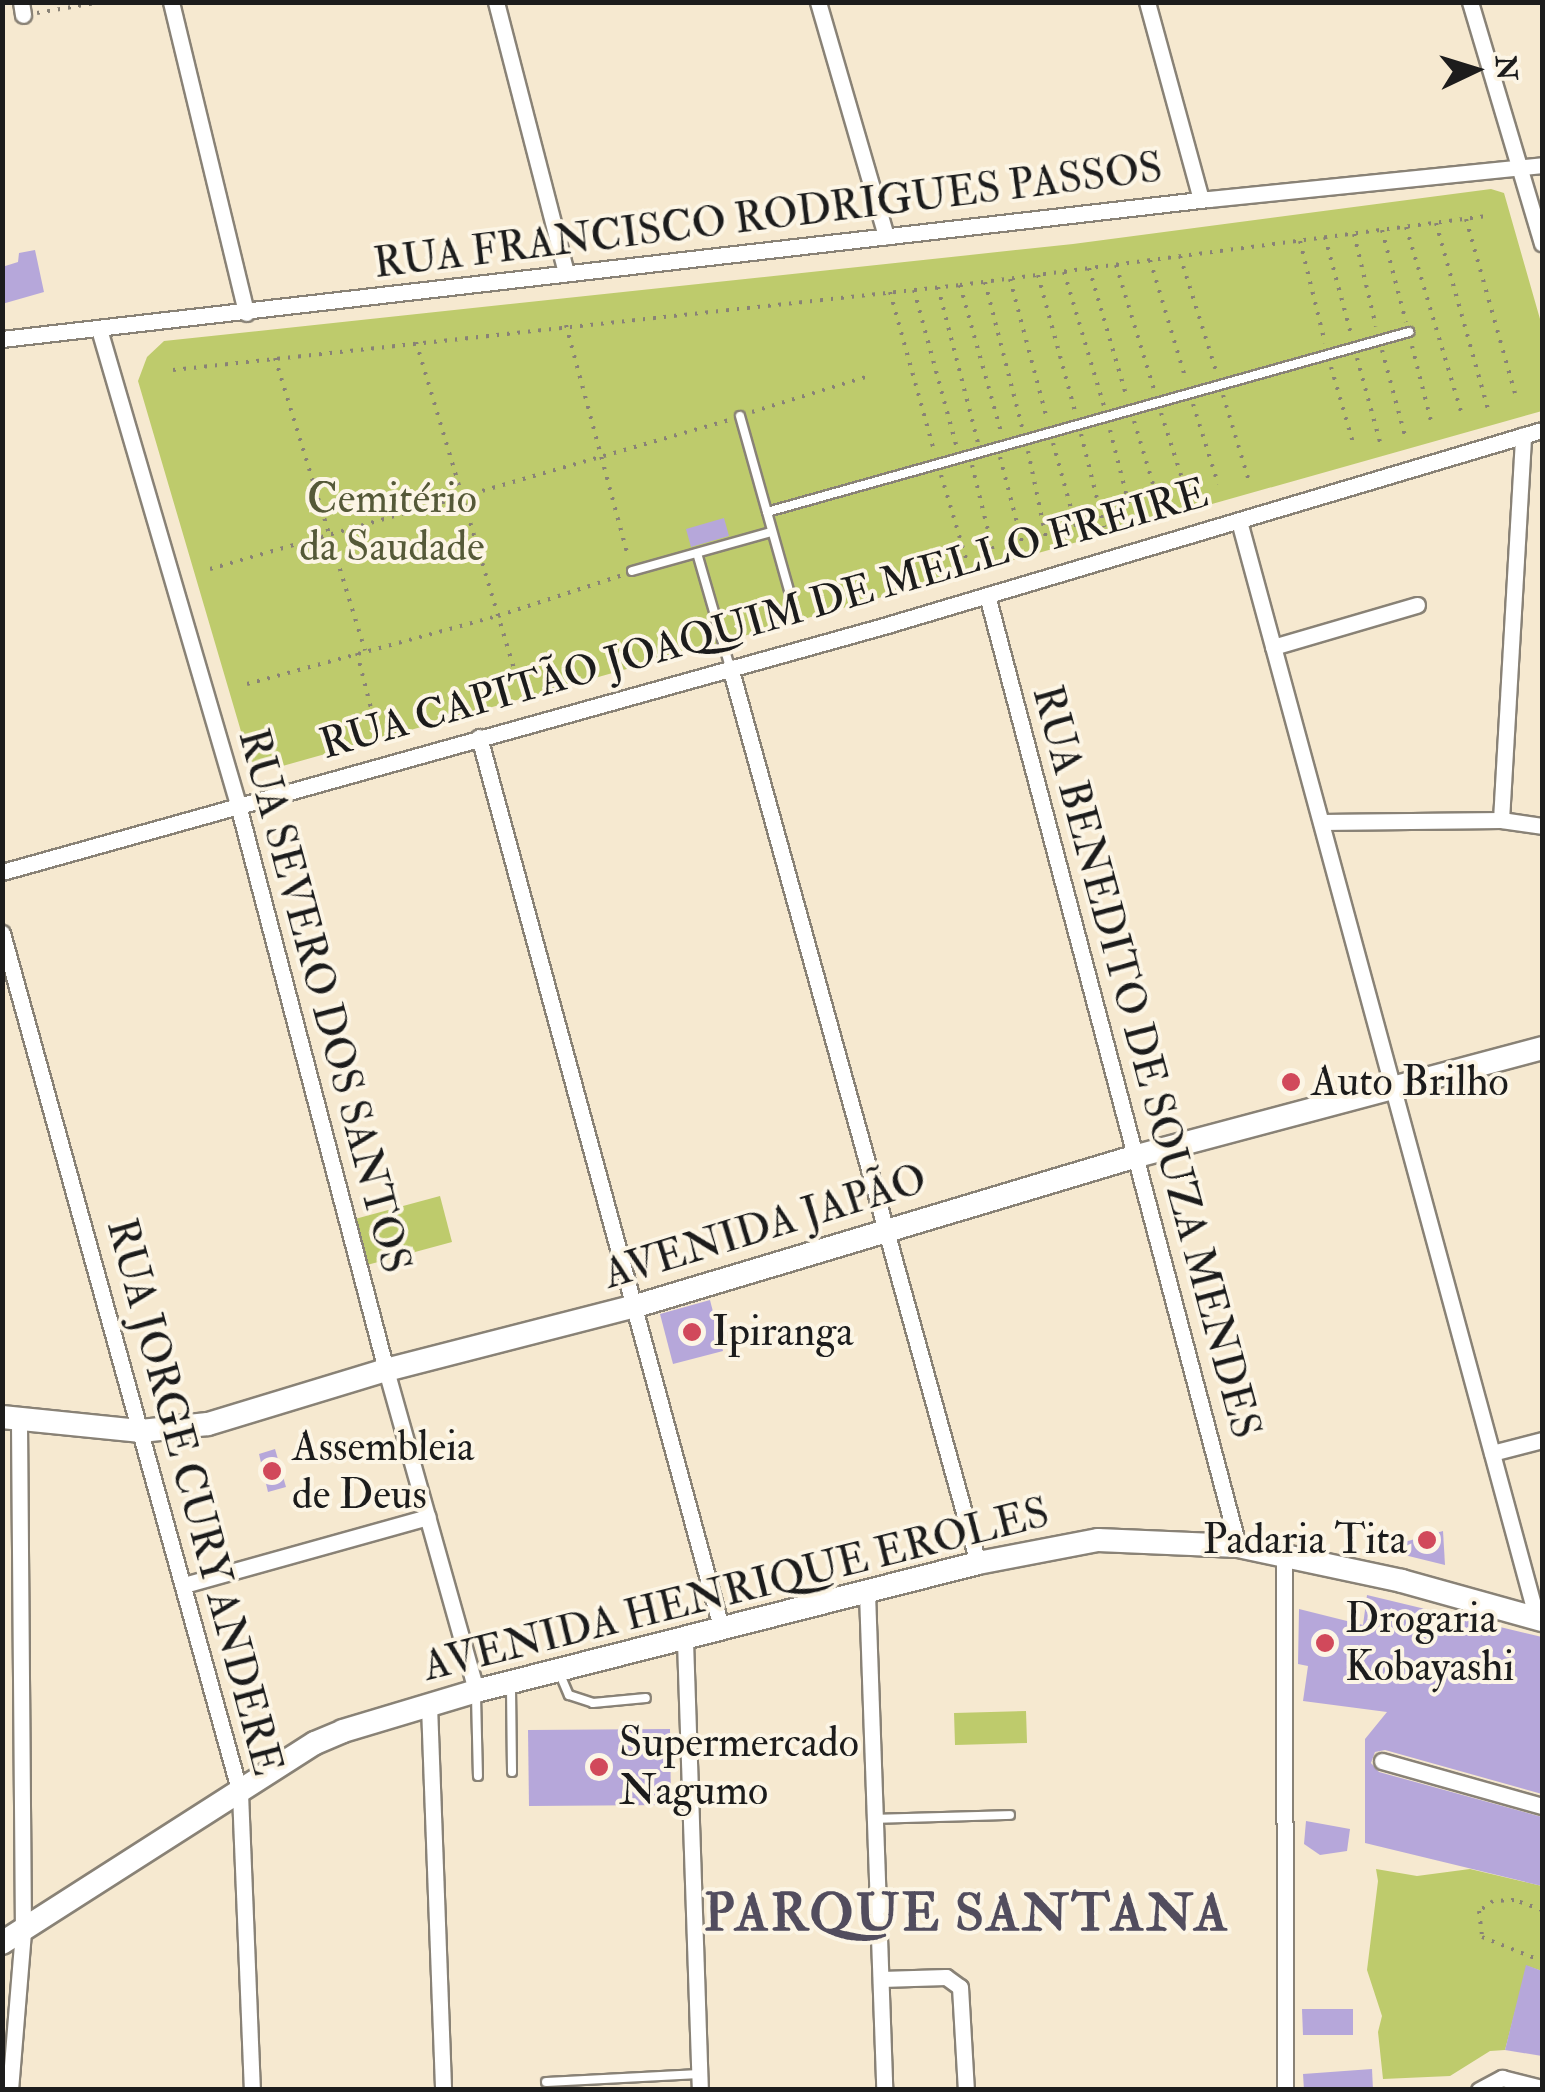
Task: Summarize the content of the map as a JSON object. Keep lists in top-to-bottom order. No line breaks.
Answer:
{"streets":{"main road":["AVENIDA JAPÃO","AVENIDA HENRIQUE EROLES"],"street":["RUA FRANCISCO RODRIGUES PASSOS","RUA CAPITÃO JOAQUIM DE MELLO FREIRE","RUA SEVERO DOS SANTOS","RUA BENEDITO DE SOUZA MENDES","RUA JORGE CURY ANDERE"]},"crossings":[["RUA FRANCISCO RODRIGUES PASSOS","RUA SEVERO DOS SANTOS"],["RUA CAPITÃO JOAQUIM DE MELLO FREIRE","RUA SEVERO DOS SANTOS"],["RUA CAPITÃO JOAQUIM DE MELLO FREIRE","RUA BENEDITO DE SOUZA MENDES"],["RUA SEVERO DOS SANTOS","AVENIDA JAPÃO"],["RUA SEVERO DOS SANTOS","AVENIDA HENRIQUE EROLES"],["RUA BENEDITO DE SOUZA MENDES","AVENIDA JAPÃO"],["RUA BENEDITO DE SOUZA MENDES","AVENIDA HENRIQUE EROLES"],["AVENIDA JAPÃO","RUA JORGE CURY ANDERE"],["RUA JORGE CURY ANDERE","AVENIDA HENRIQUE EROLES"]],"districts":["PARQUE SANTANA"],"parks":["Cemitério da Saudade"],"places":["Auto Brilho","Ipiranga","Assembleia de Deus","Padaria Tita","Drogaria Kobayashi","Supermercado Nagumo"],"north":"right"}
